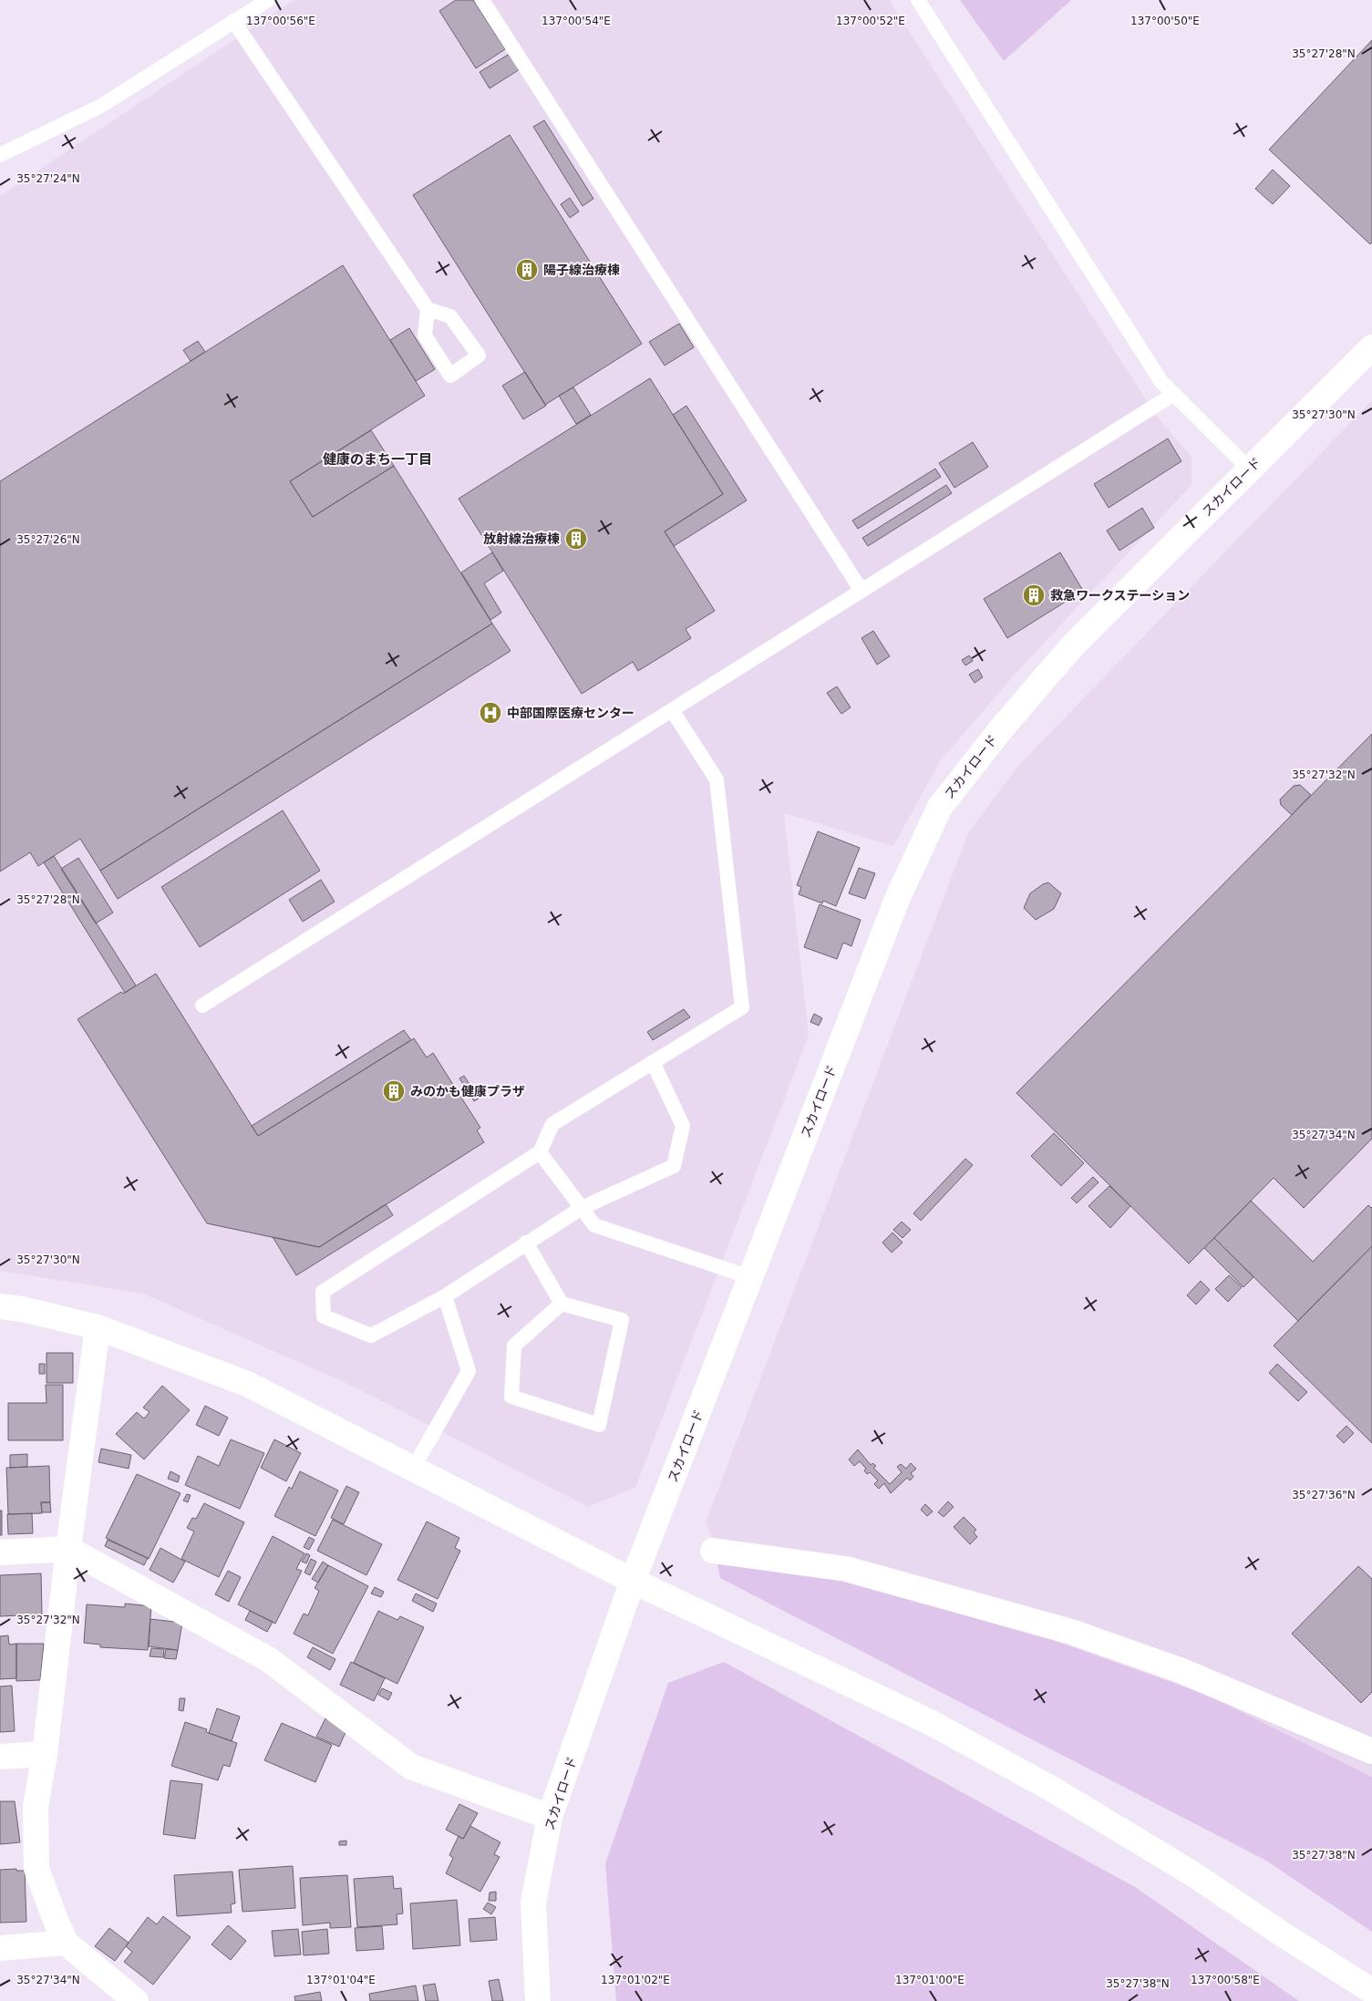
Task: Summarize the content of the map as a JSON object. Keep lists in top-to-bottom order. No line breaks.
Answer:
{"streets":{"street":["スカイロード"]},"districts":["健康のまち一丁目"],"places":{"building":["陽子線治療棟","放射線治療棟","救急ワークステーション","みのかも健康プラザ"],"hospital":["中部国際医療センター"]},"coordinates":["137°00'56\"E","137°00'54\"E","137°00'52\"E","137°00'50\"E","35°27'28\"N","35°27'24\"N","35°27'30\"N","35°27'26\"N","35°27'32\"N","35°27'34\"N","35°27'36\"N","35°27'38\"N","137°01'04\"E","137°01'02\"E","137°01'00\"E","137°00'58\"E"]}
